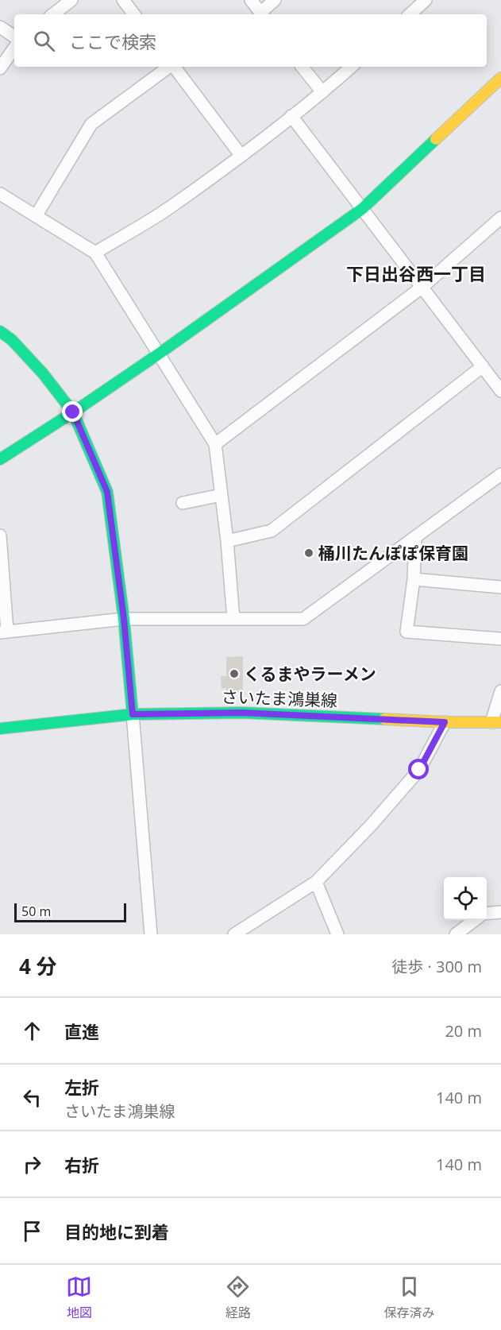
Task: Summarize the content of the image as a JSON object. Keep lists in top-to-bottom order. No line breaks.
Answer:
{"streets":{"street":["さいたま鴻巣線"]},"districts":["下日出谷西一丁目"],"places":["桶川たんぽぽ保育園","くるまやラーメン"],"scale_bar":"50 m","page":{"search":"ここで検索","scale":"50 m","heading":["4 分","徒歩 · 300 m"],"list":[["直進","20 m"],["左折","さいたま鴻巣線","140 m"],["右折","140 m"],"目的地に到着"],"nav":["地図","経路","保存済み"]}}
